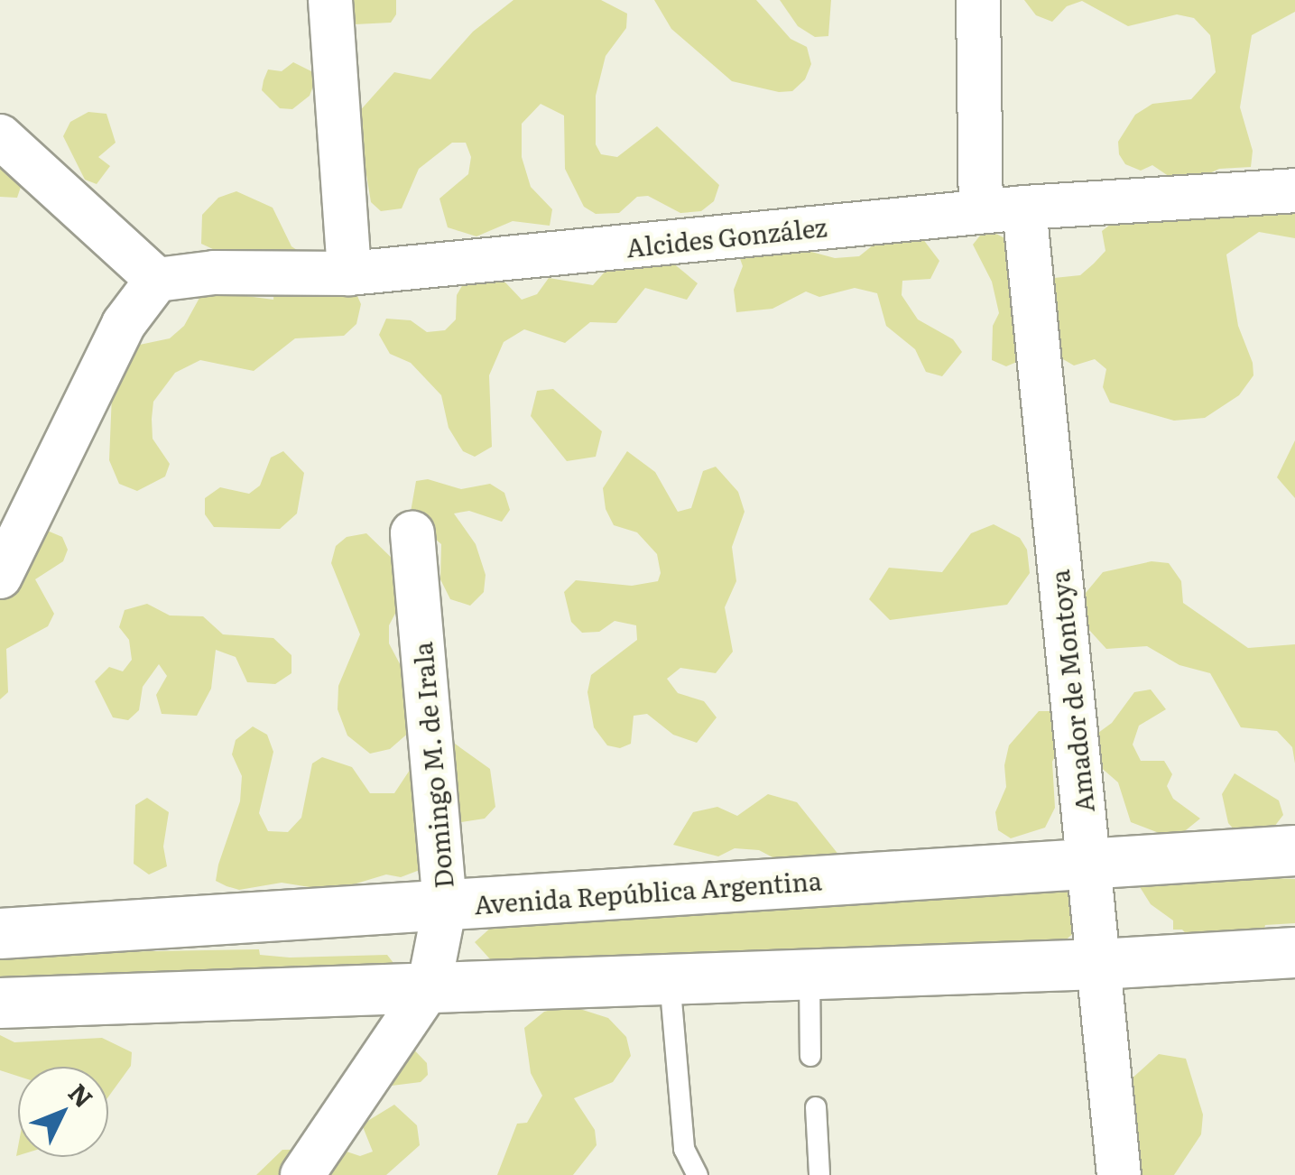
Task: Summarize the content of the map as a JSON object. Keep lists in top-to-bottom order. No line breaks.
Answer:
{"streets":{"main road":["Avenida República Argentina"],"street":["Alcides González","Amador de Montoya","Domingo M. de Irala"]},"crossings":[["Alcides González","Amador de Montoya"],["Amador de Montoya","Avenida República Argentina"],["Domingo M. de Irala","Avenida República Argentina"]],"north":"top right"}
